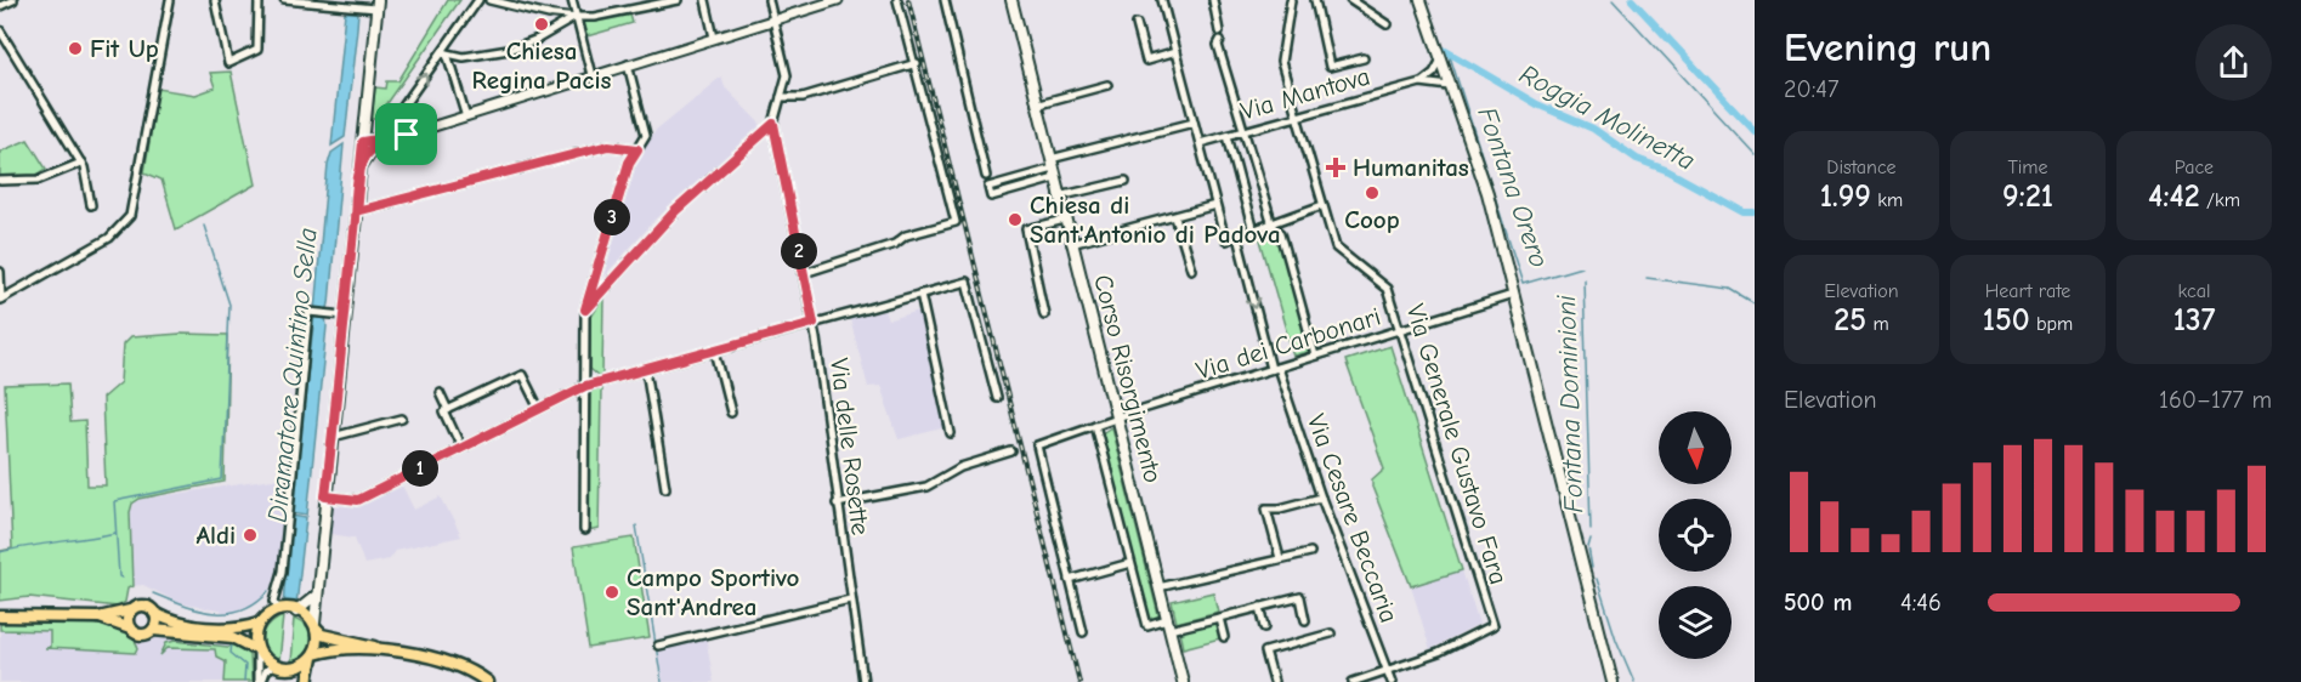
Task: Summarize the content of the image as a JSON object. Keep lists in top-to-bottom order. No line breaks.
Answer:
{"streets":{"main road":["Corso Risorgimento"],"street":["Via Mantova","Via dei Carbonari","Via Generale Gustavo Fara","Via delle Rosette","Via Cesare Beccaria"]},"crossings":[["Via Mantova","Via Generale Gustavo Fara"],["Via dei Carbonari","Corso Risorgimento"],["Via dei Carbonari","Via Generale Gustavo Fara"],["Via dei Carbonari","Via Cesare Beccaria"],["Via Generale Gustavo Fara","Via Cesare Beccaria"]],"water":["Roggia Molinetta","Fontana Orero","Diramatore Quintino Sella","Fontana Dominioni"],"places":{"other":["Chiesa Regina Pacis","Fit Up","Coop","Chiesa di Sant'Antonio di Padova","Aldi","Campo Sportivo Sant'Andrea"],"health":["Humanitas"]},"north":"bottom","page":{"heading":["Evening run","20:47"],"stats":[["Distance","1.99 km"],["Time","9:21"],["Pace","4:42 /km"],["Elevation","25 m"],["Heart rate","150 bpm"],["kcal","137"]],"pins":["3","2","1"],"chart":["Elevation","160–177 m"],"list":[{"name":"500 m","note":"4:46"}]}}
